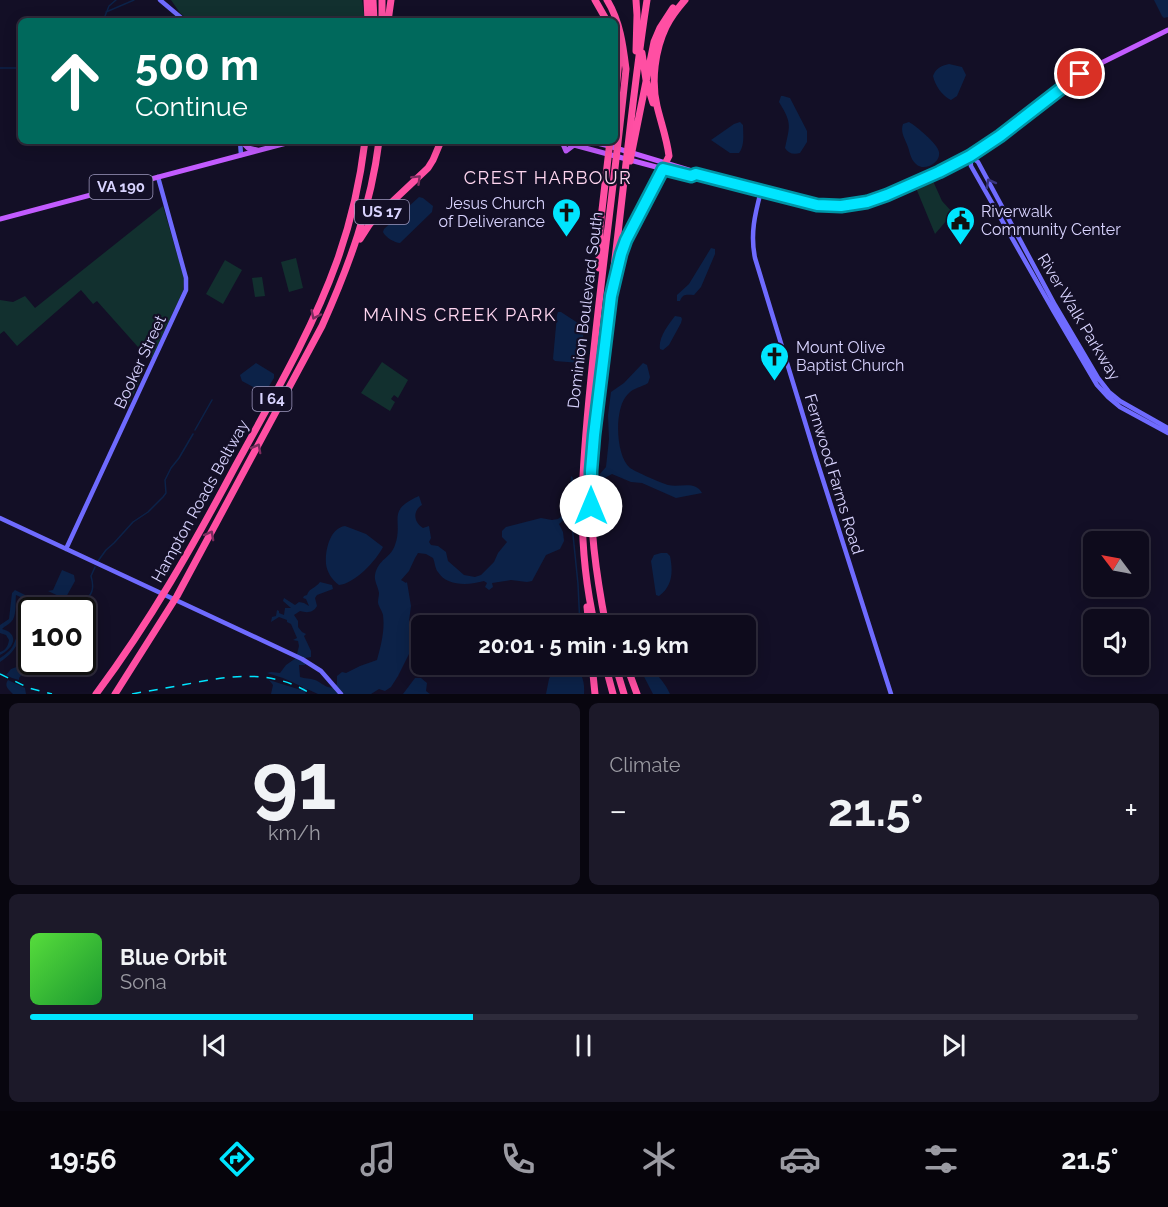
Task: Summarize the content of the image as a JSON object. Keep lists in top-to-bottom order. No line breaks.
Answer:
{"streets":{"highway":["US 17","Dominion Boulevard South","I 64","Hampton Roads Beltway"],"main road":["VA 190"],"street":["River Walk Parkway","Booker Street","Fernwood Farms Road"]},"crossings":[["VA 190","Booker Street"],["US 17","Hampton Roads Beltway"]],"districts":["CREST HARBOUR","MAINS CREEK PARK"],"places":{"church":["Jesus Church of Deliverance","Mount Olive Baptist Church"],"public building":["Riverwalk Community Center"]},"north":"top left","page":{"turn":["500 m","Continue"],"limit":"100","trip":"20:01 · 5 min · 1.9 km","tile":[["91","km/h"],"Climate"],"heat":["−","21.5°","+"],"song":["Blue Orbit","Sona"],"tabs":["19:56","21.5°"]}}
